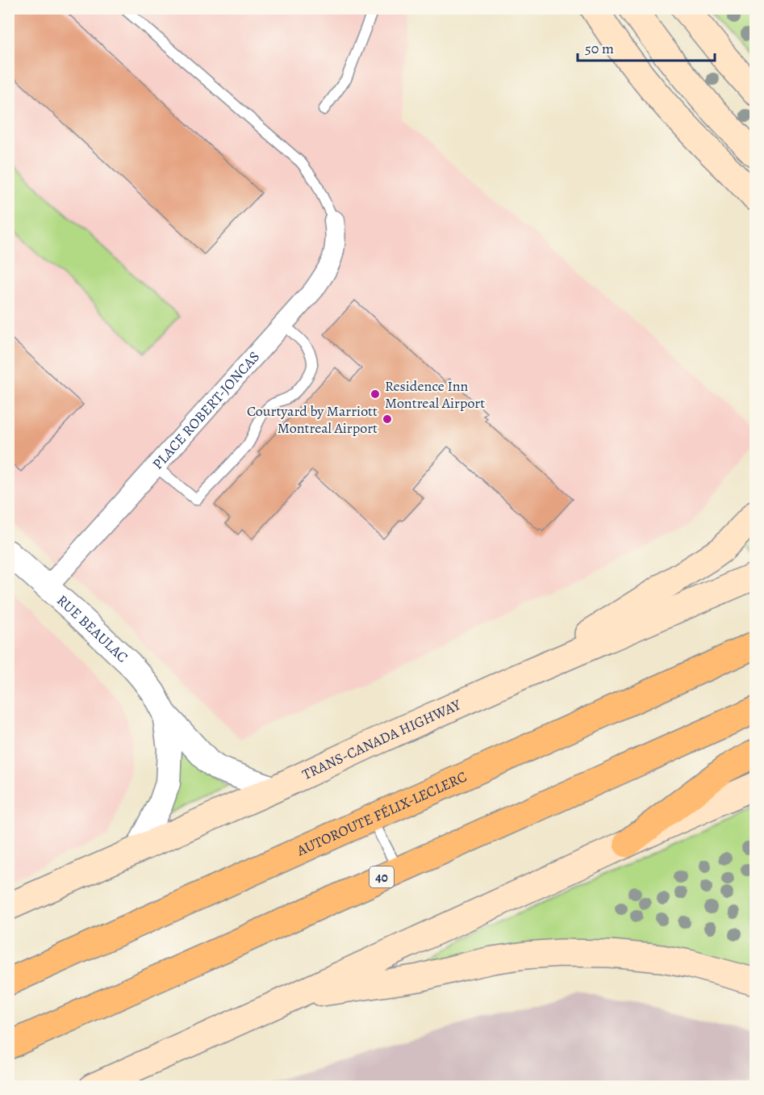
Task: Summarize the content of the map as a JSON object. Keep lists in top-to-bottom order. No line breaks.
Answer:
{"streets":{"highway":["AUTOROUTE FÉLIX-LECLERC","40"],"main road":["TRANS-CANADA HIGHWAY"],"street":["PLACE ROBERT-JONCAS","RUE BEAULAC"]},"crossings":[["PLACE ROBERT-JONCAS","RUE BEAULAC"],["RUE BEAULAC","TRANS-CANADA HIGHWAY"]],"places":["Residence Inn Montreal Airport","Courtyard by Marriott Montreal Airport"],"scale_bar":"50 m"}
